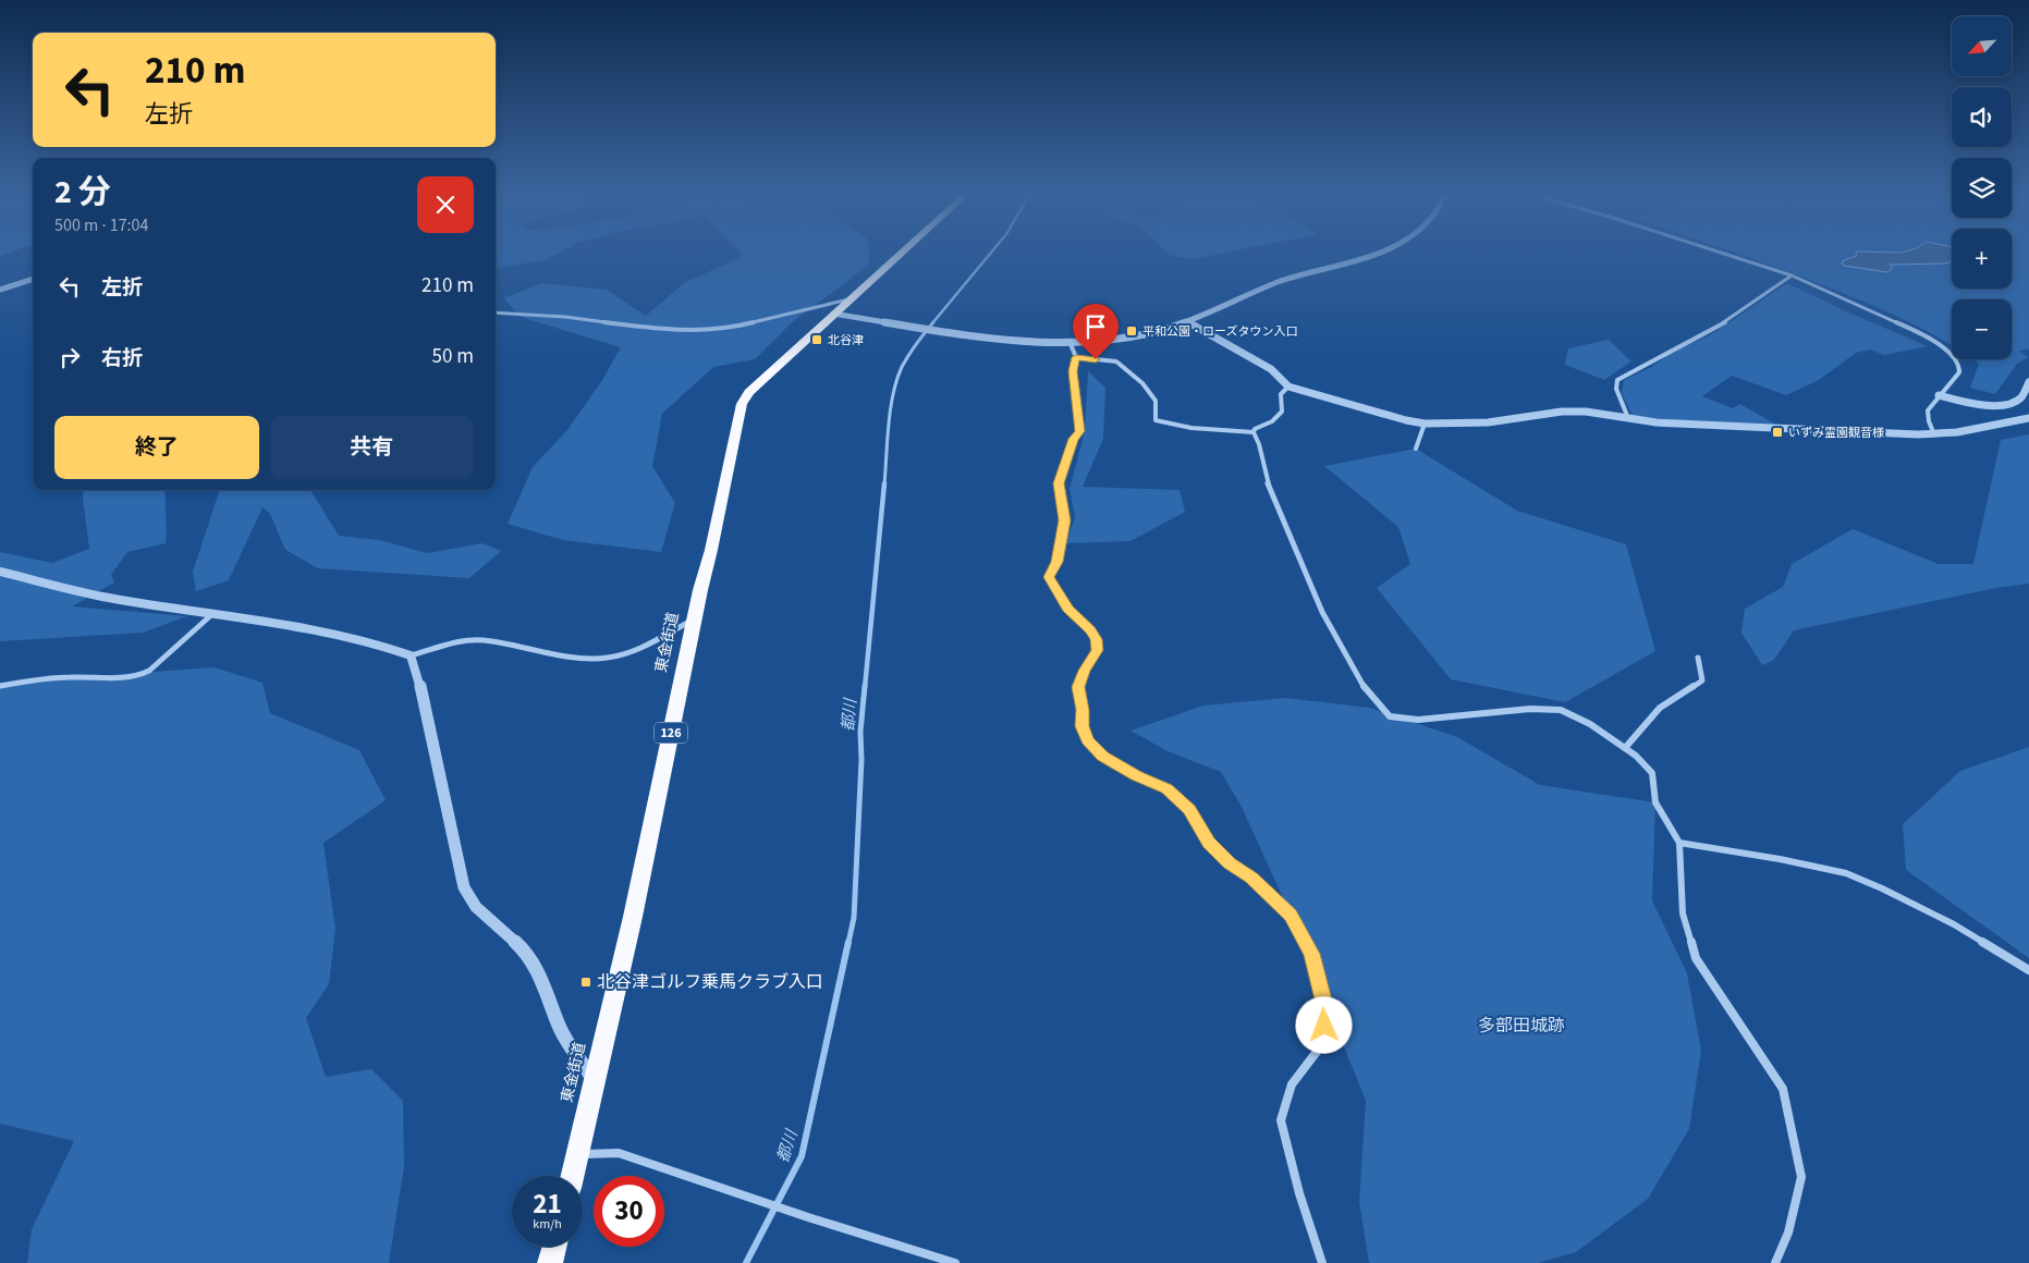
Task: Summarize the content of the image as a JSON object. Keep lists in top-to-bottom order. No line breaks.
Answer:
{"streets":{"highway":["東金街道","126"]},"water":["都川"],"parks":["多部田城跡"],"places":{"transit":["平和公園・ローズタウン入口","北谷津","いずみ霊園観音様","北谷津ゴルフ乗馬クラブ入口"]},"north":"bottom left","page":{"map_buttons":["+","−"],"turn":["210 m","左折"],"heading":["2 分","500 m · 17:04"],"list":[{"name":"左折","value":"210 m"},{"name":"右折","value":"50 m"}],"buttons":["終了","共有"],"speed":"21 km/h","limit":"30"}}
